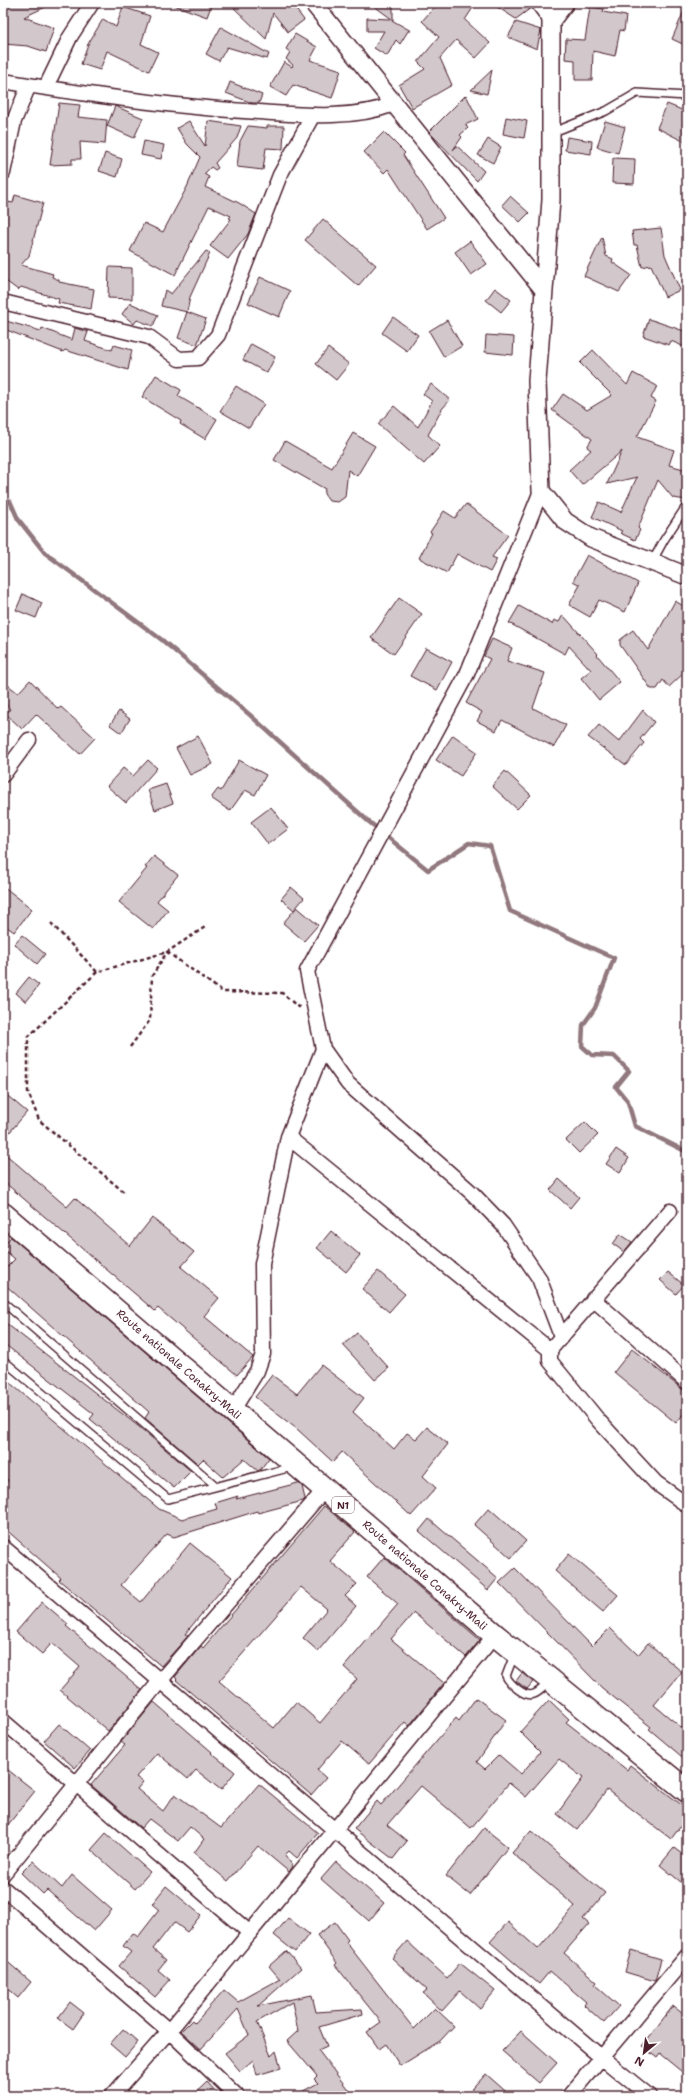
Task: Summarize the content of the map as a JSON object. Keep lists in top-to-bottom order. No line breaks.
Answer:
{"streets":{"highway":["Route nationale Conakry-Mali","N1"]},"north":"bottom left"}
